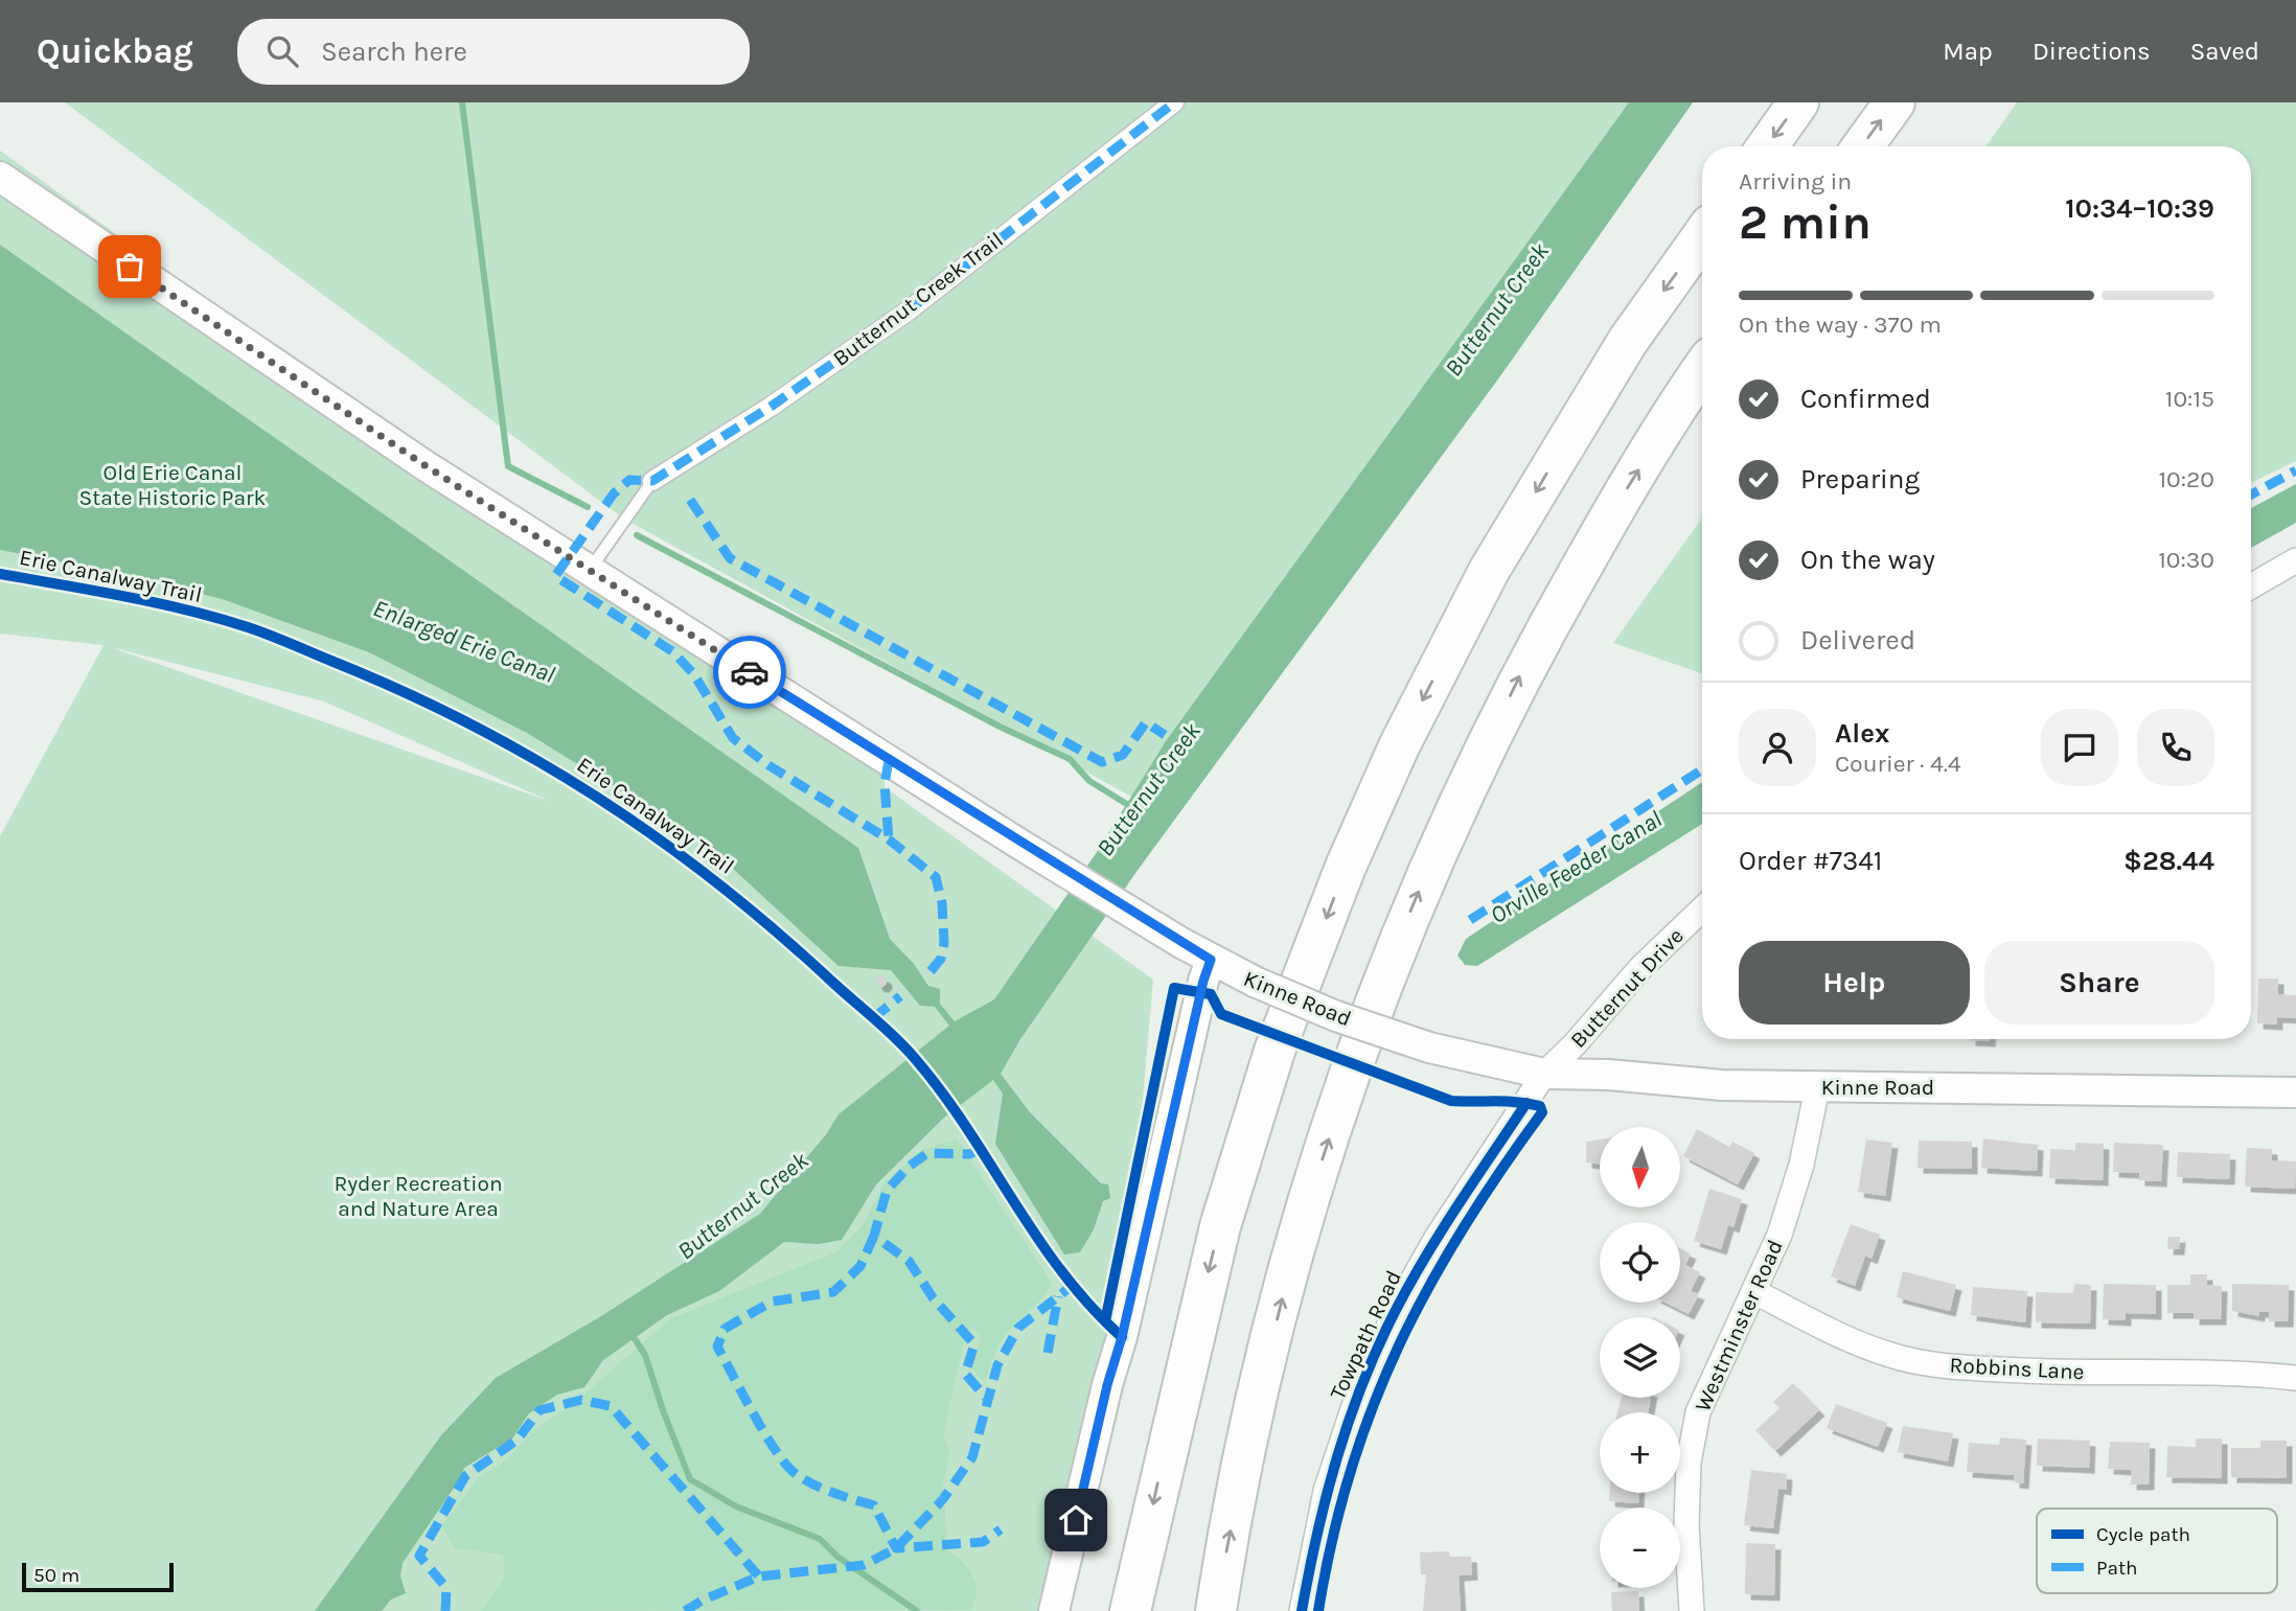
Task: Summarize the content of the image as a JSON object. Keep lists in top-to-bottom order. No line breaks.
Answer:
{"streets":{"street":["Butternut Creek Trail","Butternut Drive","Kinne Road","Westminster Road","Towpath Road","Robbins Lane"],"cycle path":["Erie Canalway Trail"]},"crossings":[["Butternut Drive","Kinne Road"],["Butternut Drive","Towpath Road"],["Kinne Road","Westminster Road"],["Kinne Road","Towpath Road"],["Westminster Road","Robbins Lane"]],"water":["Butternut Creek","Enlarged Erie Canal","Orville Feeder Canal"],"parks":["Old Erie Canal State Historic Park","Ryder Recreation and Nature Area"],"legend":["Cycle path","Path"],"scale_bar":"50 m","north":"bottom","page":{"header":"Quickbag","search":"Search here","nav":["Map","Directions","Saved"],"heading":["2 min","Arriving in","10:34–10:39"],"panel":["Alex","Courier · 4.4","Order #7341","$28.44"],"bar":"On the way · 370 m","list":[["Confirmed","10:15"],["Preparing","10:20"],["On the way","10:30"],"Delivered"],"buttons":["Help","Share"],"map_buttons":["+","−"],"scale":"50 m"}}
